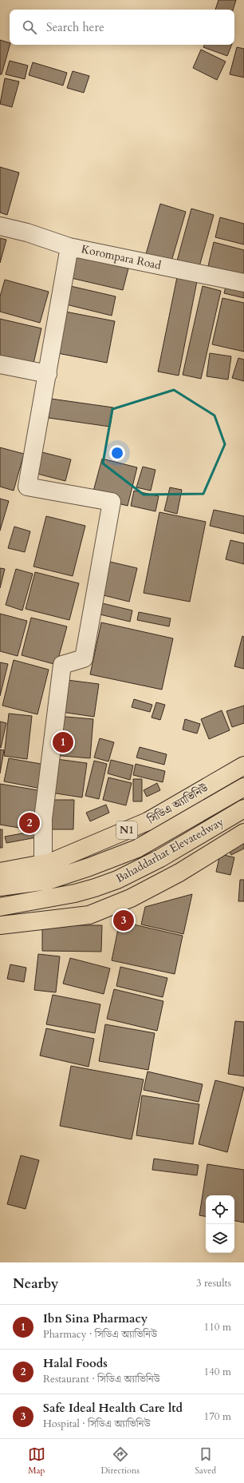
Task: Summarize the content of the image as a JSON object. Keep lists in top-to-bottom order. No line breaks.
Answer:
{"streets":{"highway":["সিডিএ অ্যাভিনিউ","N1","Bahaddarhat Elevatedway"],"street":["Korompara Road"]},"page":{"search":"Search here","pins":["1","2","3"],"heading":["Nearby","3 results"],"list":[{"mark":"1","name":"Ibn Sina Pharmacy","note":"Pharmacy · সিডিএ অ্যাভিনিউ","value":"110 m"},{"mark":"2","name":"Halal Foods","note":"Restaurant · সিডিএ অ্যাভিনিউ","value":"140 m"},{"mark":"3","name":"Safe Ideal Health Care ltd","note":"Hospital · সিডিএ অ্যাভিনিউ","value":"170 m"}],"nav":["Map","Directions","Saved"]}}
